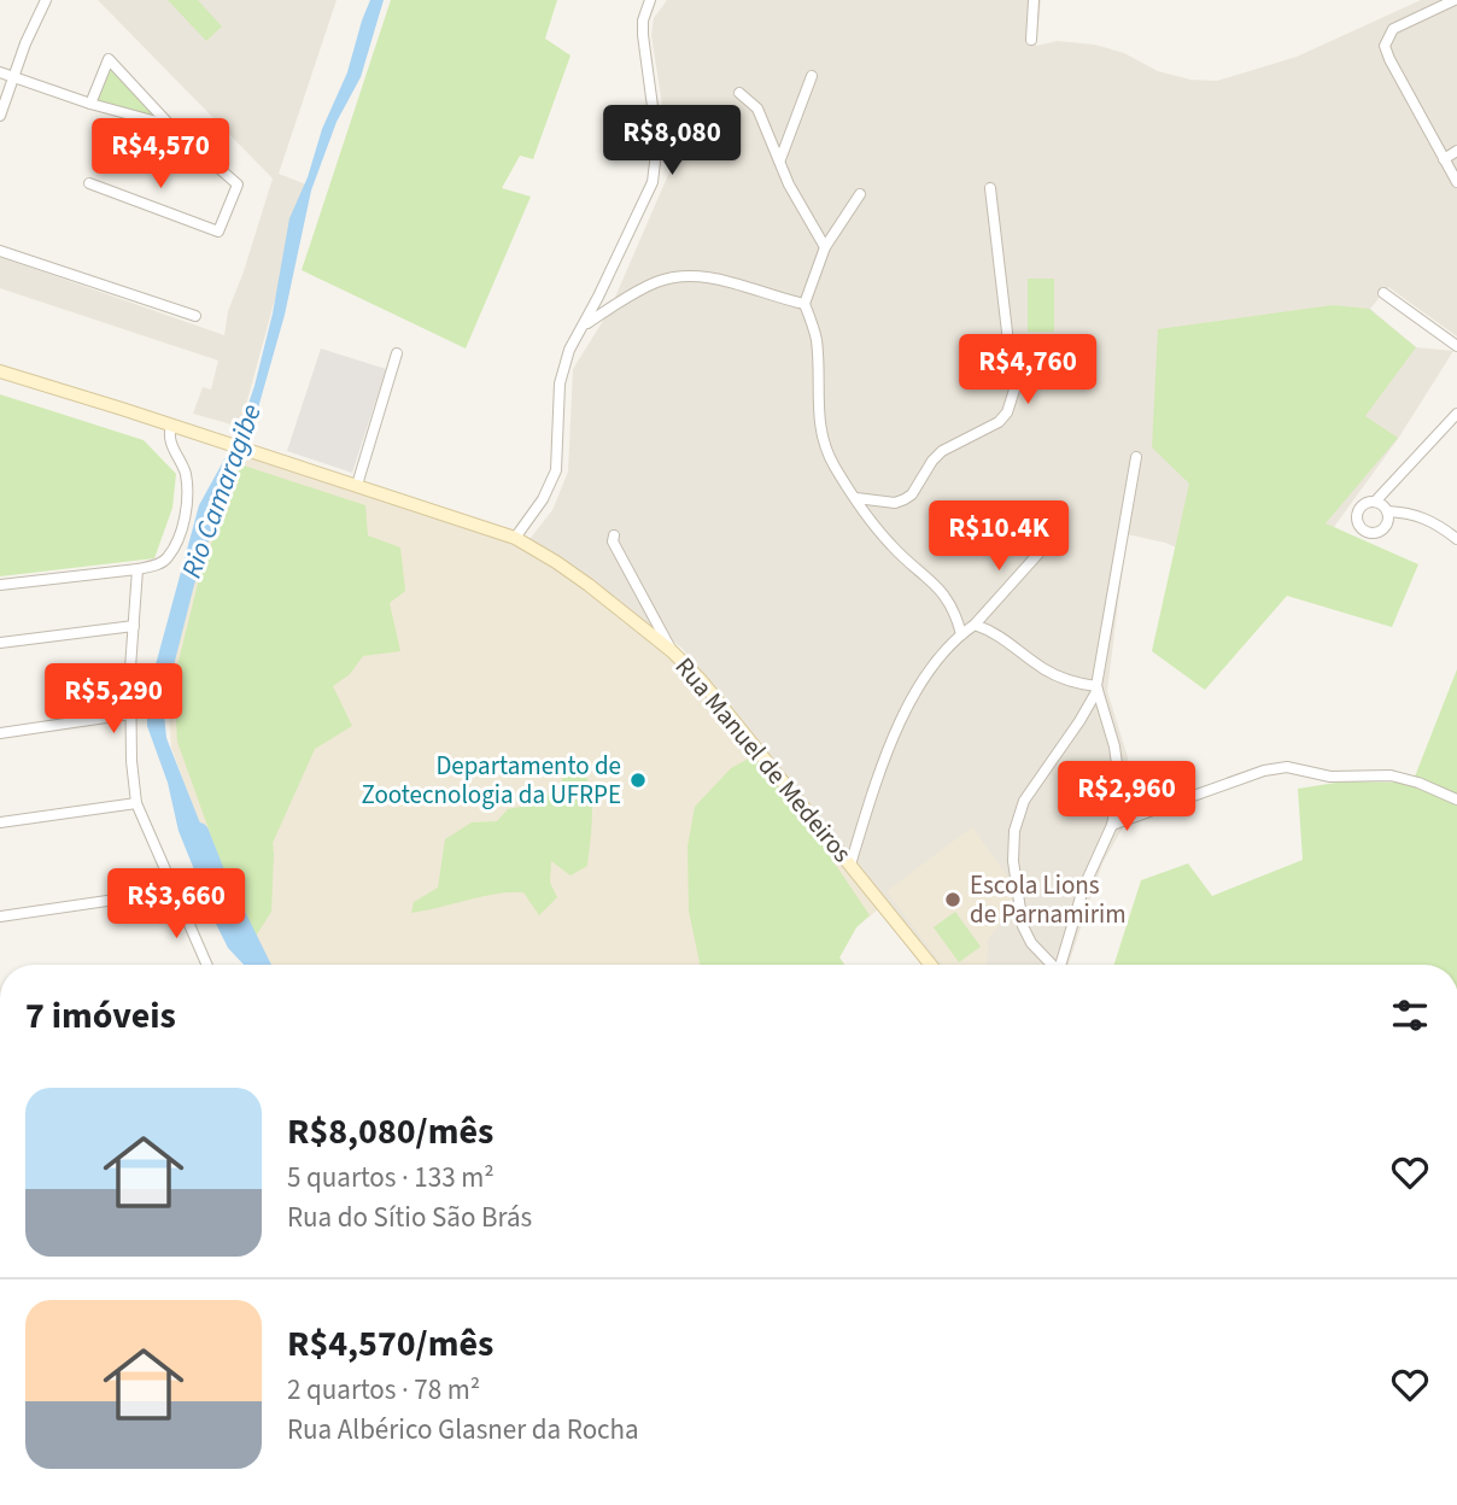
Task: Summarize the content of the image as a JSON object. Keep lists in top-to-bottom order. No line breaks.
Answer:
{"streets":{"main road":["Rua Manuel de Medeiros"]},"water":["Rio Camaragibe"],"places":["Departamento de Zootecnologia da UFRPE","Escola Lions de Parnamirim"],"page":{"price":["R$8,080","R$4,570","R$4,760","R$10.4K","R$5,290","R$2,960","R$3,660"],"heading":"7 imóveis","list":[{"name":"R$8,080/mês","note":"5 quartos · 133 m² · Rua do Sítio São Brás"},{"name":"R$4,570/mês","note":"2 quartos · 78 m² · Rua Albérico Glasner da Rocha"}]}}
